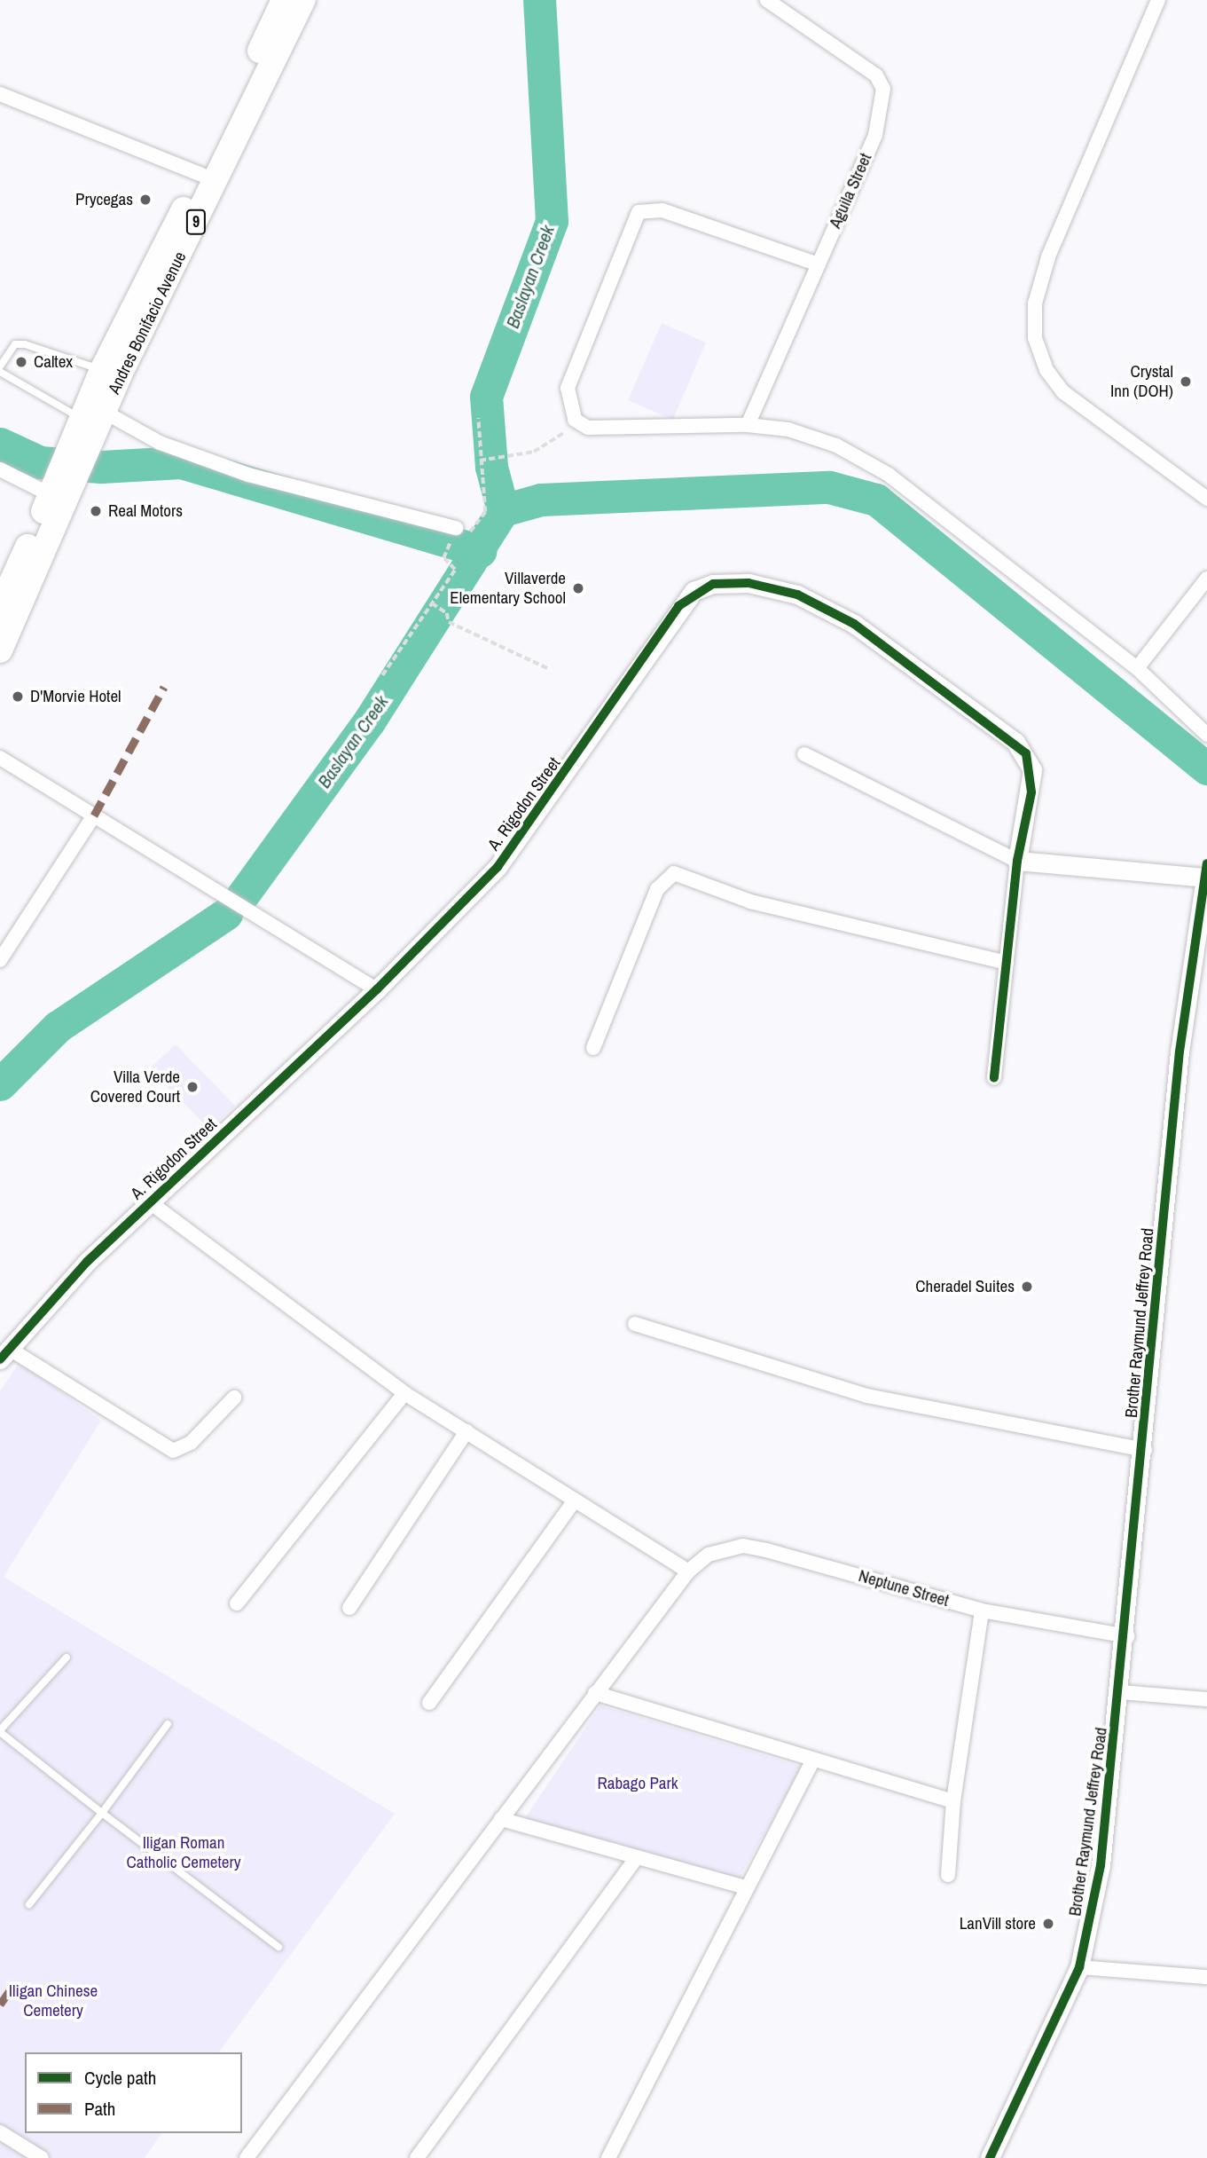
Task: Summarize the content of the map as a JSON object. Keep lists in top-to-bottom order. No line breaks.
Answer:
{"streets":{"highway":["9","Andres Bonifacio Avenue"],"street":["Aguila Street","A. Rigodon Street","Brother Raymund Jeffrey Road","Neptune Street"]},"crossings":[["Brother Raymund Jeffrey Road","Neptune Street"]],"water":["Baslayan Creek"],"parks":["Rabago Park","Iligan Roman Catholic Cemetery","Iligan Chinese Cemetery"],"places":["Prycegas","Caltex","Crystal Inn (DOH)","Real Motors","Villaverde Elementary School","D'Morvie Hotel","Villa Verde Covered Court","Cheradel Suites","LanVill store"],"legend":["Cycle path","Path"]}
